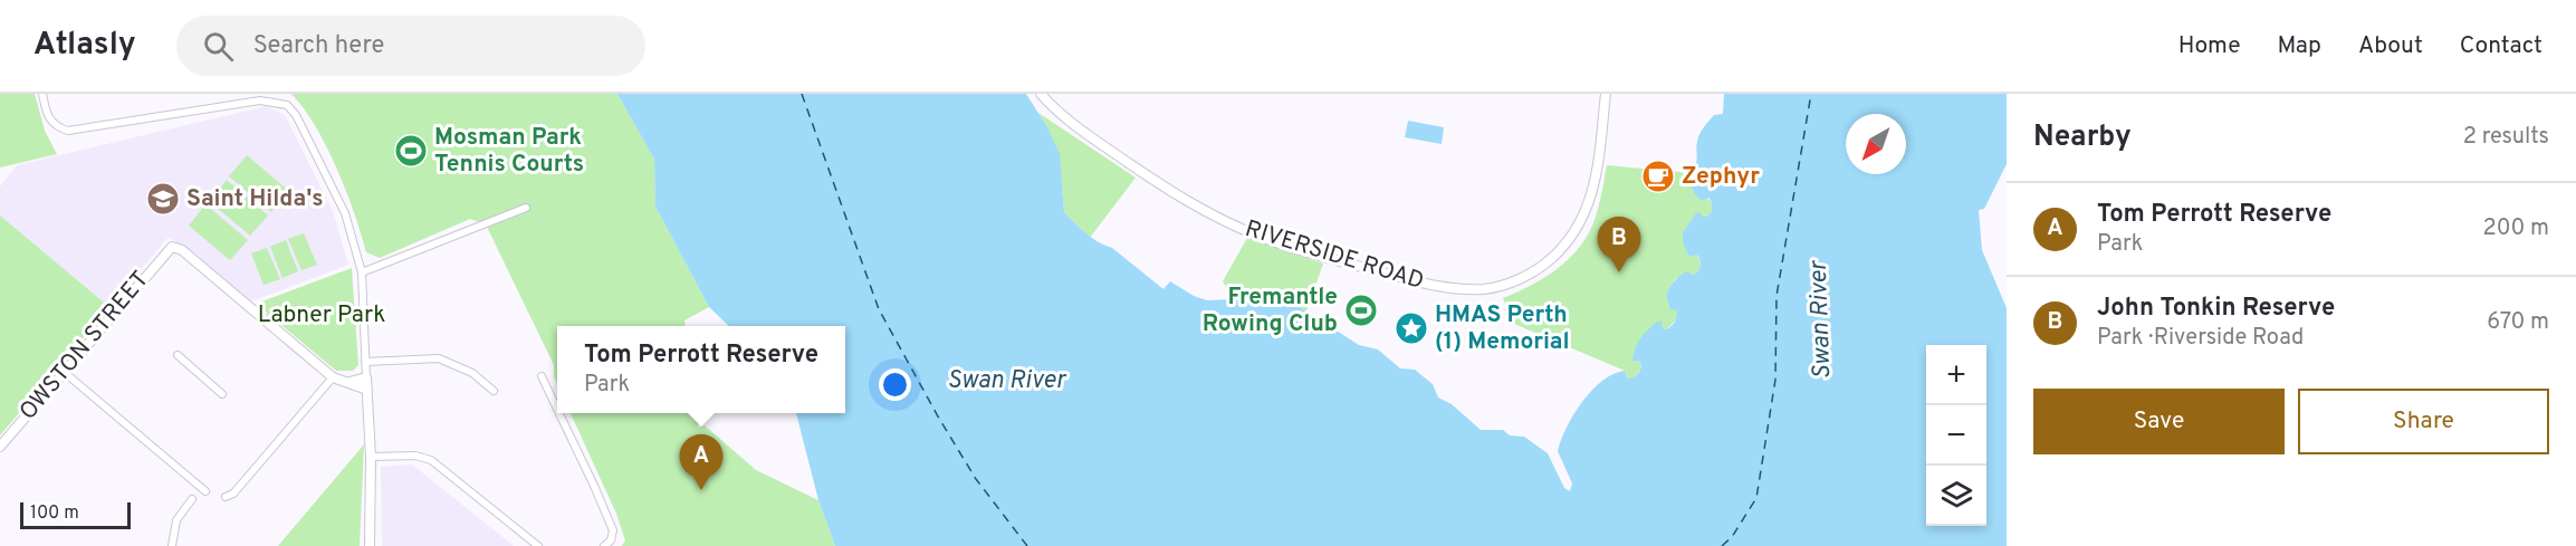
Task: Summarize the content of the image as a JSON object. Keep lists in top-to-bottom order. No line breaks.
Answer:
{"streets":{"street":["RIVERSIDE ROAD","OWSTON STREET"]},"water":["Swan River"],"parks":["Labner Park"],"places":{"sports":["Mosman Park Tennis Courts","Fremantle Rowing Club"],"cafe":["Zephyr"],"school or university":["Saint Hilda's"],"place":["HMAS Perth (1) Memorial"]},"scale_bar":"100 m","north":"bottom left","page":{"header":"Atlasly","search":"Search here","nav":["Home","Map","About","Contact"],"heading":["Nearby","2 results"],"list":[{"mark":"A","name":"Tom Perrott Reserve","note":"Park","value":"200 m"},{"mark":"B","name":"John Tonkin Reserve","note":"Park · Riverside Road","value":"670 m"}],"pins":["B","A"],"popup":["Tom Perrott Reserve","Park"],"map_buttons":["+","−"],"buttons":["Save","Share"],"scale":"100 m"}}
